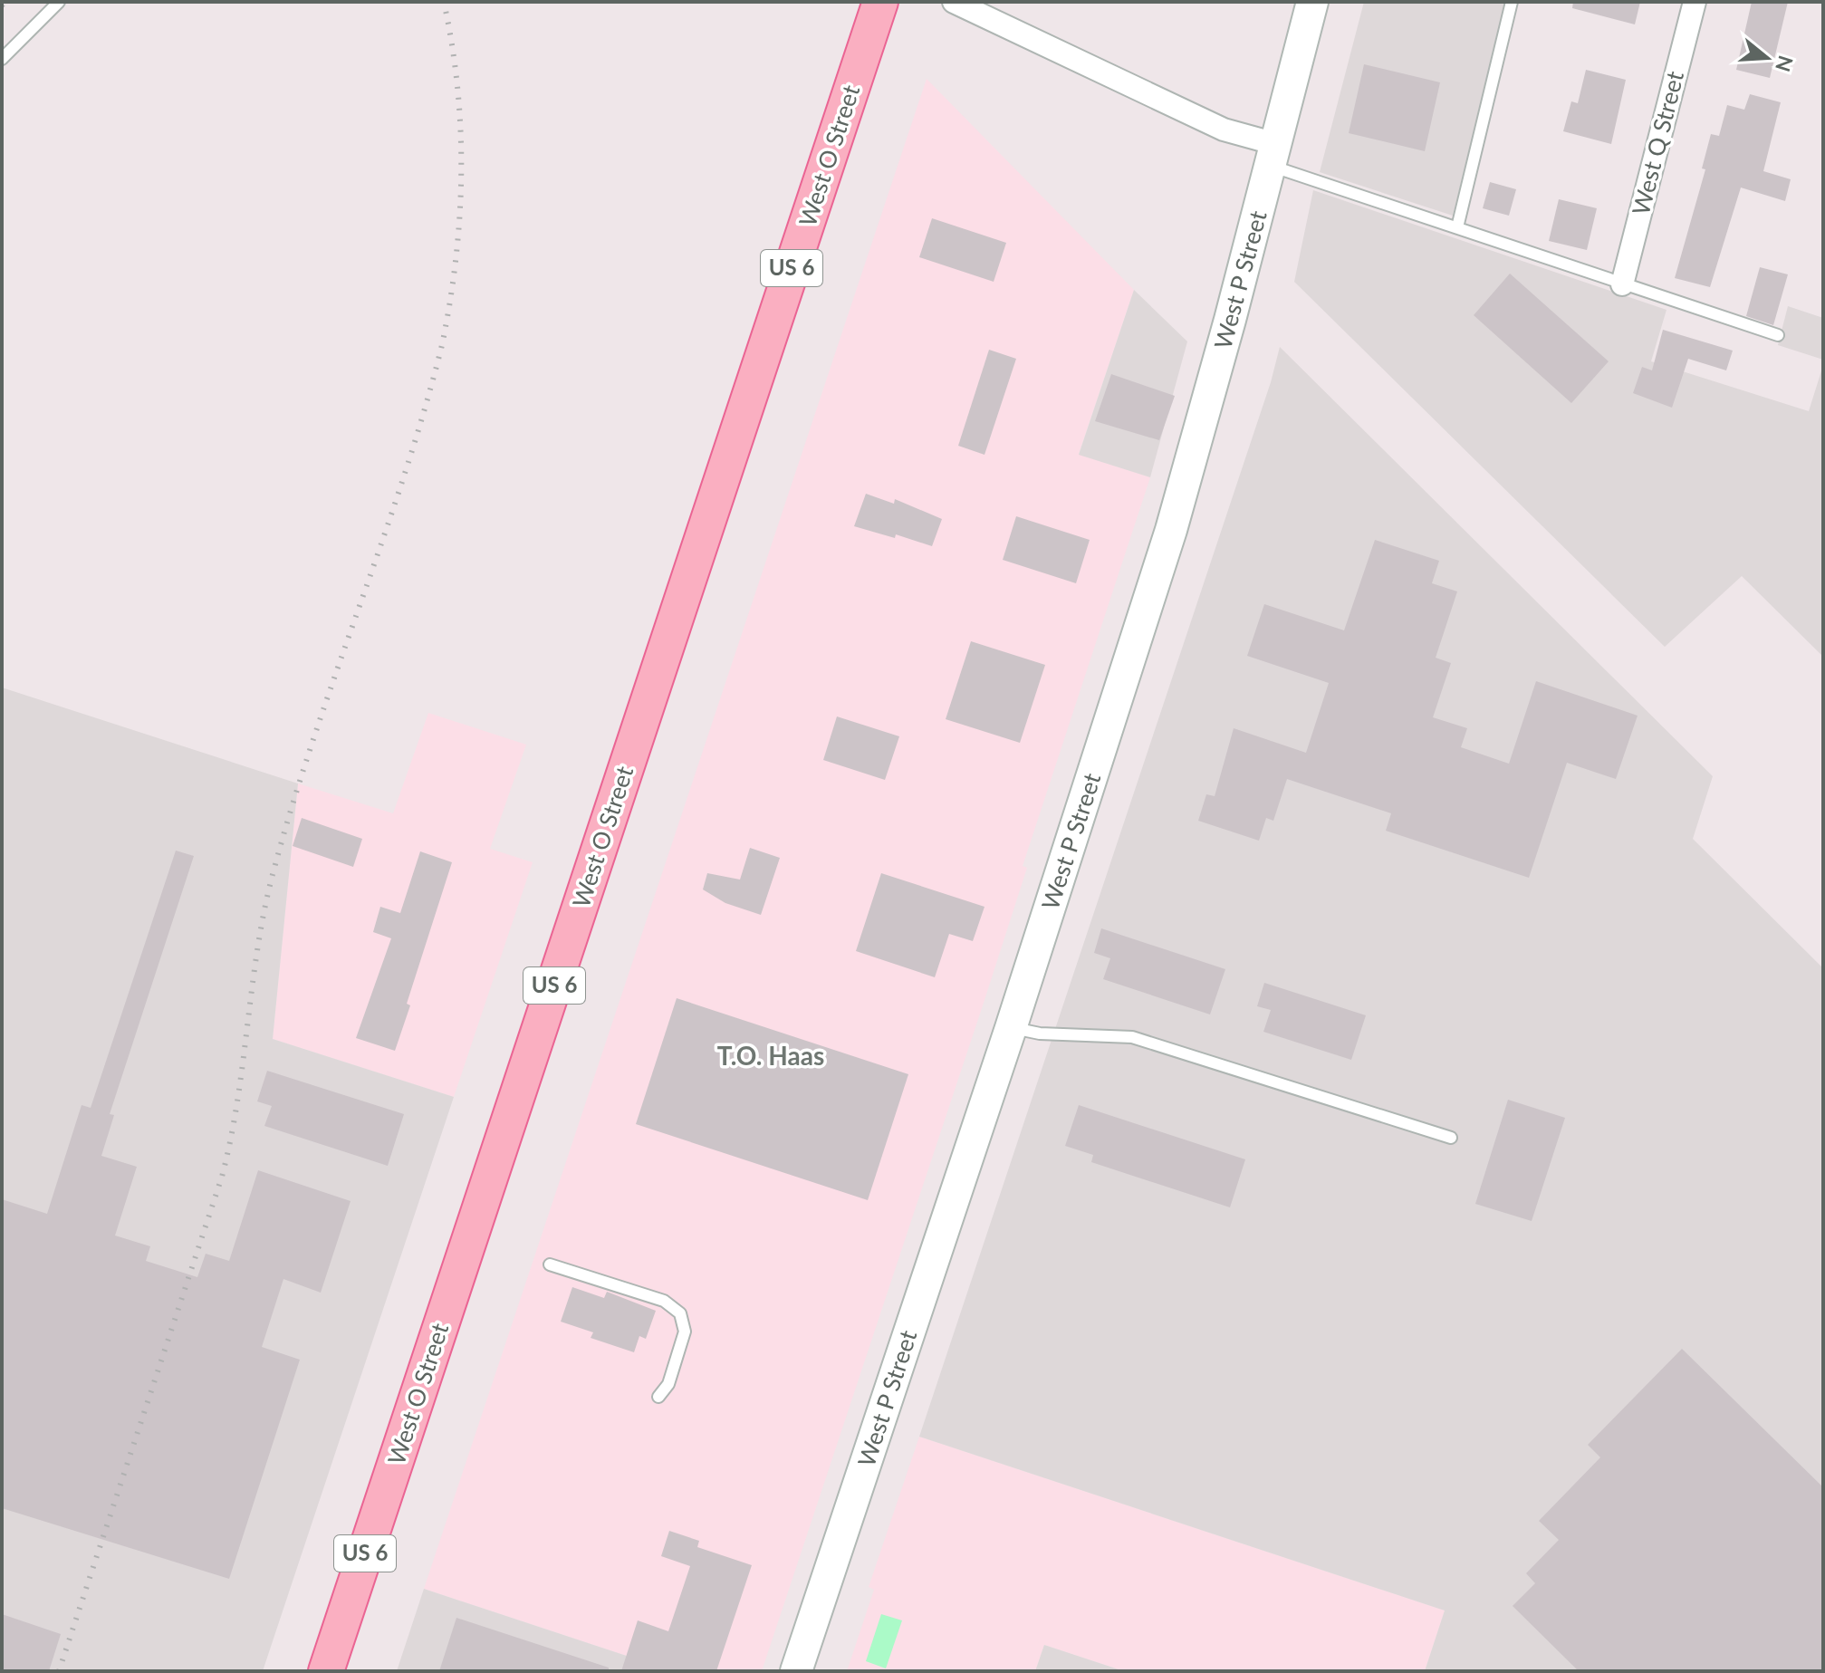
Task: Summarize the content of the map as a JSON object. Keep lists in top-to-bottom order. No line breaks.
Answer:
{"streets":{"main road":["West O Street","US 6"],"street":["West Q Street","West P Street"]},"districts":["T.O. Haas"],"north":"right"}
